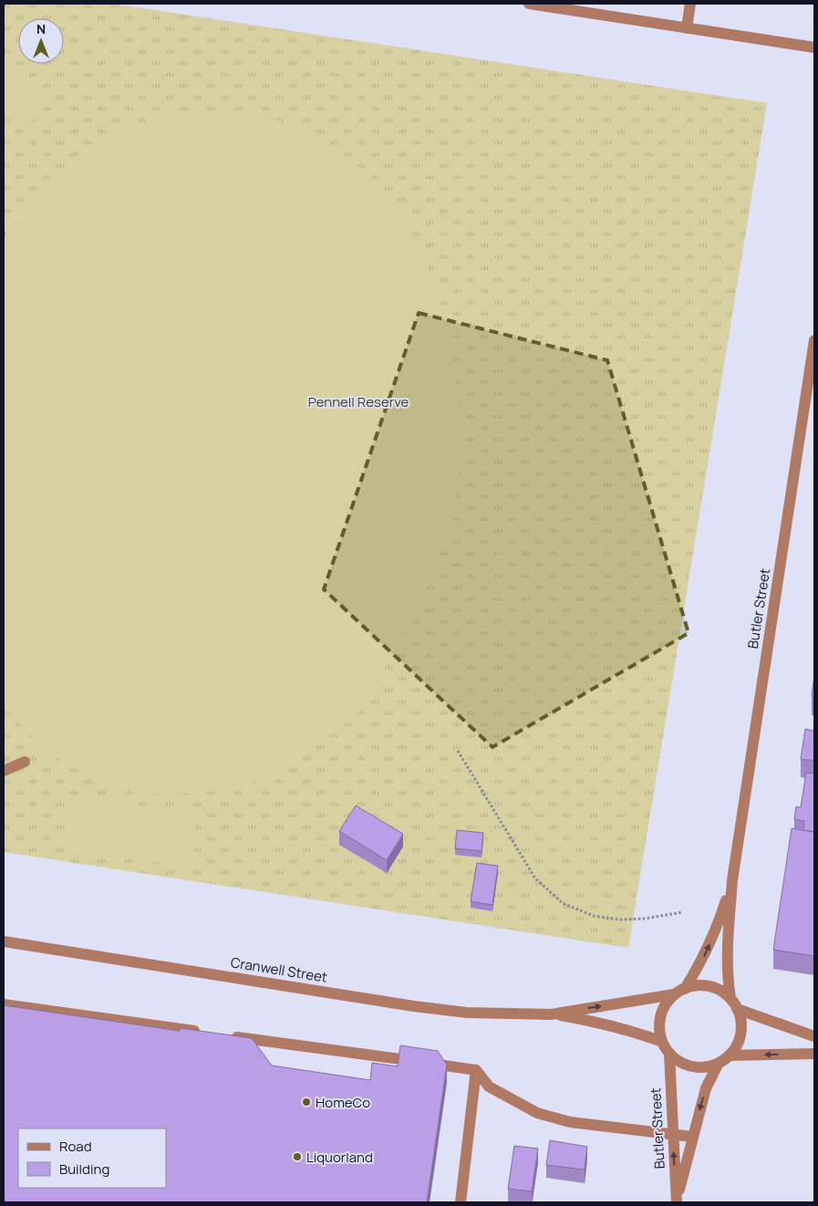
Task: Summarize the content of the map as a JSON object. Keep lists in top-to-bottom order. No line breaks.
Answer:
{"streets":{"street":["Butler Street","Cranwell Street"]},"crossings":[["Butler Street","Cranwell Street"]],"parks":["Pennell Reserve"],"places":["HomeCo","Liquorland"],"legend":["Road","Building"],"north":"top"}
